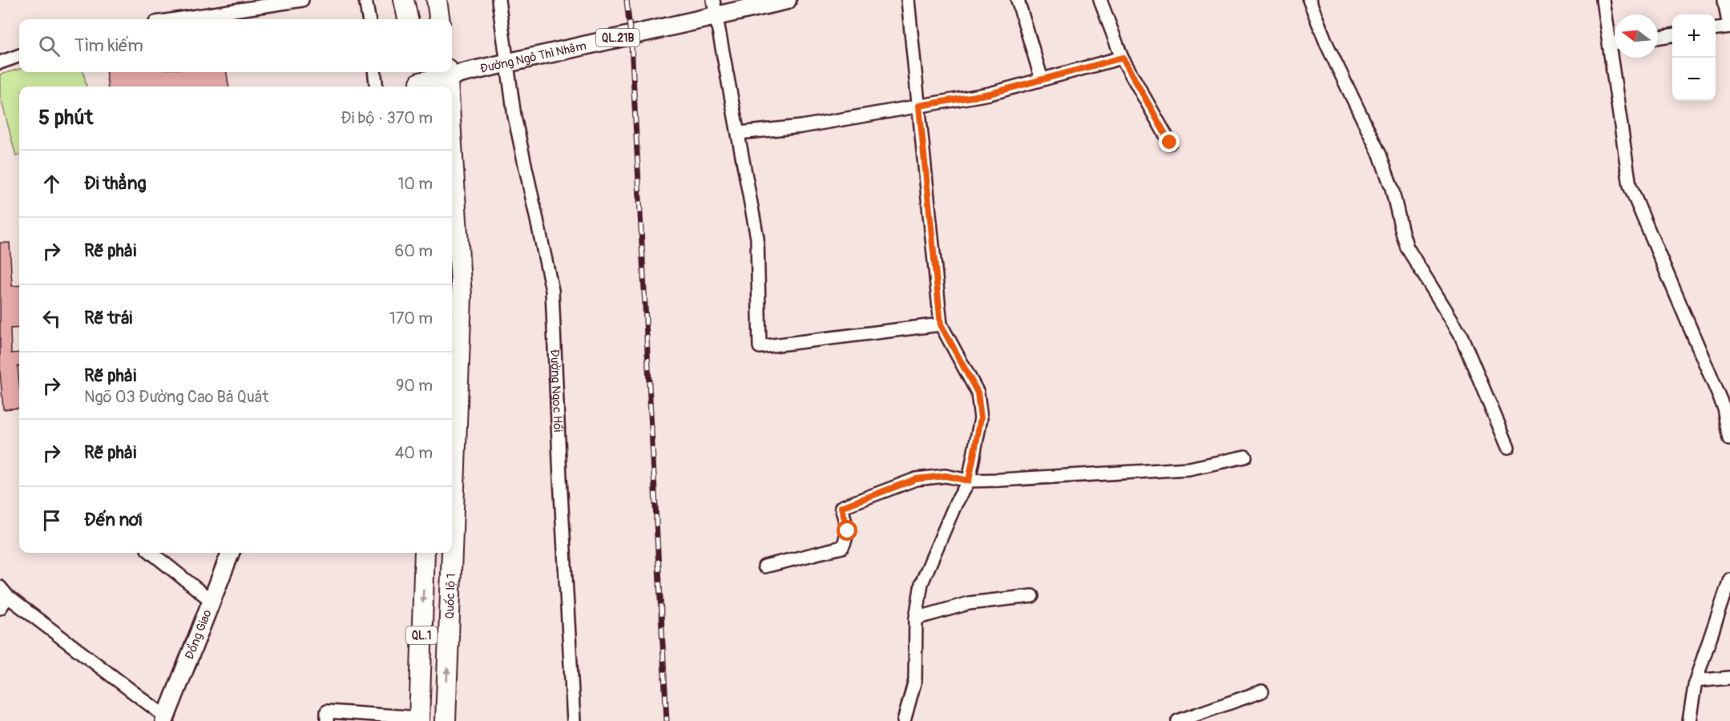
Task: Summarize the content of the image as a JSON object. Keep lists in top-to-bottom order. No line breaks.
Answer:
{"streets":{"highway":["Quốc lộ 1","QL.1"],"main road":["QL.21B","Đường Ngô Thì Nhậm","Đồng Giao"],"street":["Đường Ngọc Hồi"]},"crossings":[["Đường Ngô Thì Nhậm","Đường Ngọc Hồi"]],"one_way":["Quốc lộ 1"],"north":"left","page":{"map_buttons":["+","−"],"search":"Tìm kiếm","heading":["5 phút","Đi bộ · 370 m"],"list":[["Đi thẳng","10 m"],["Rẽ phải","60 m"],["Rẽ trái","170 m"],["Rẽ phải","Ngõ 03 Đường Cao Bá Quát","90 m"],["Rẽ phải","40 m"],"Đến nơi"]}}
